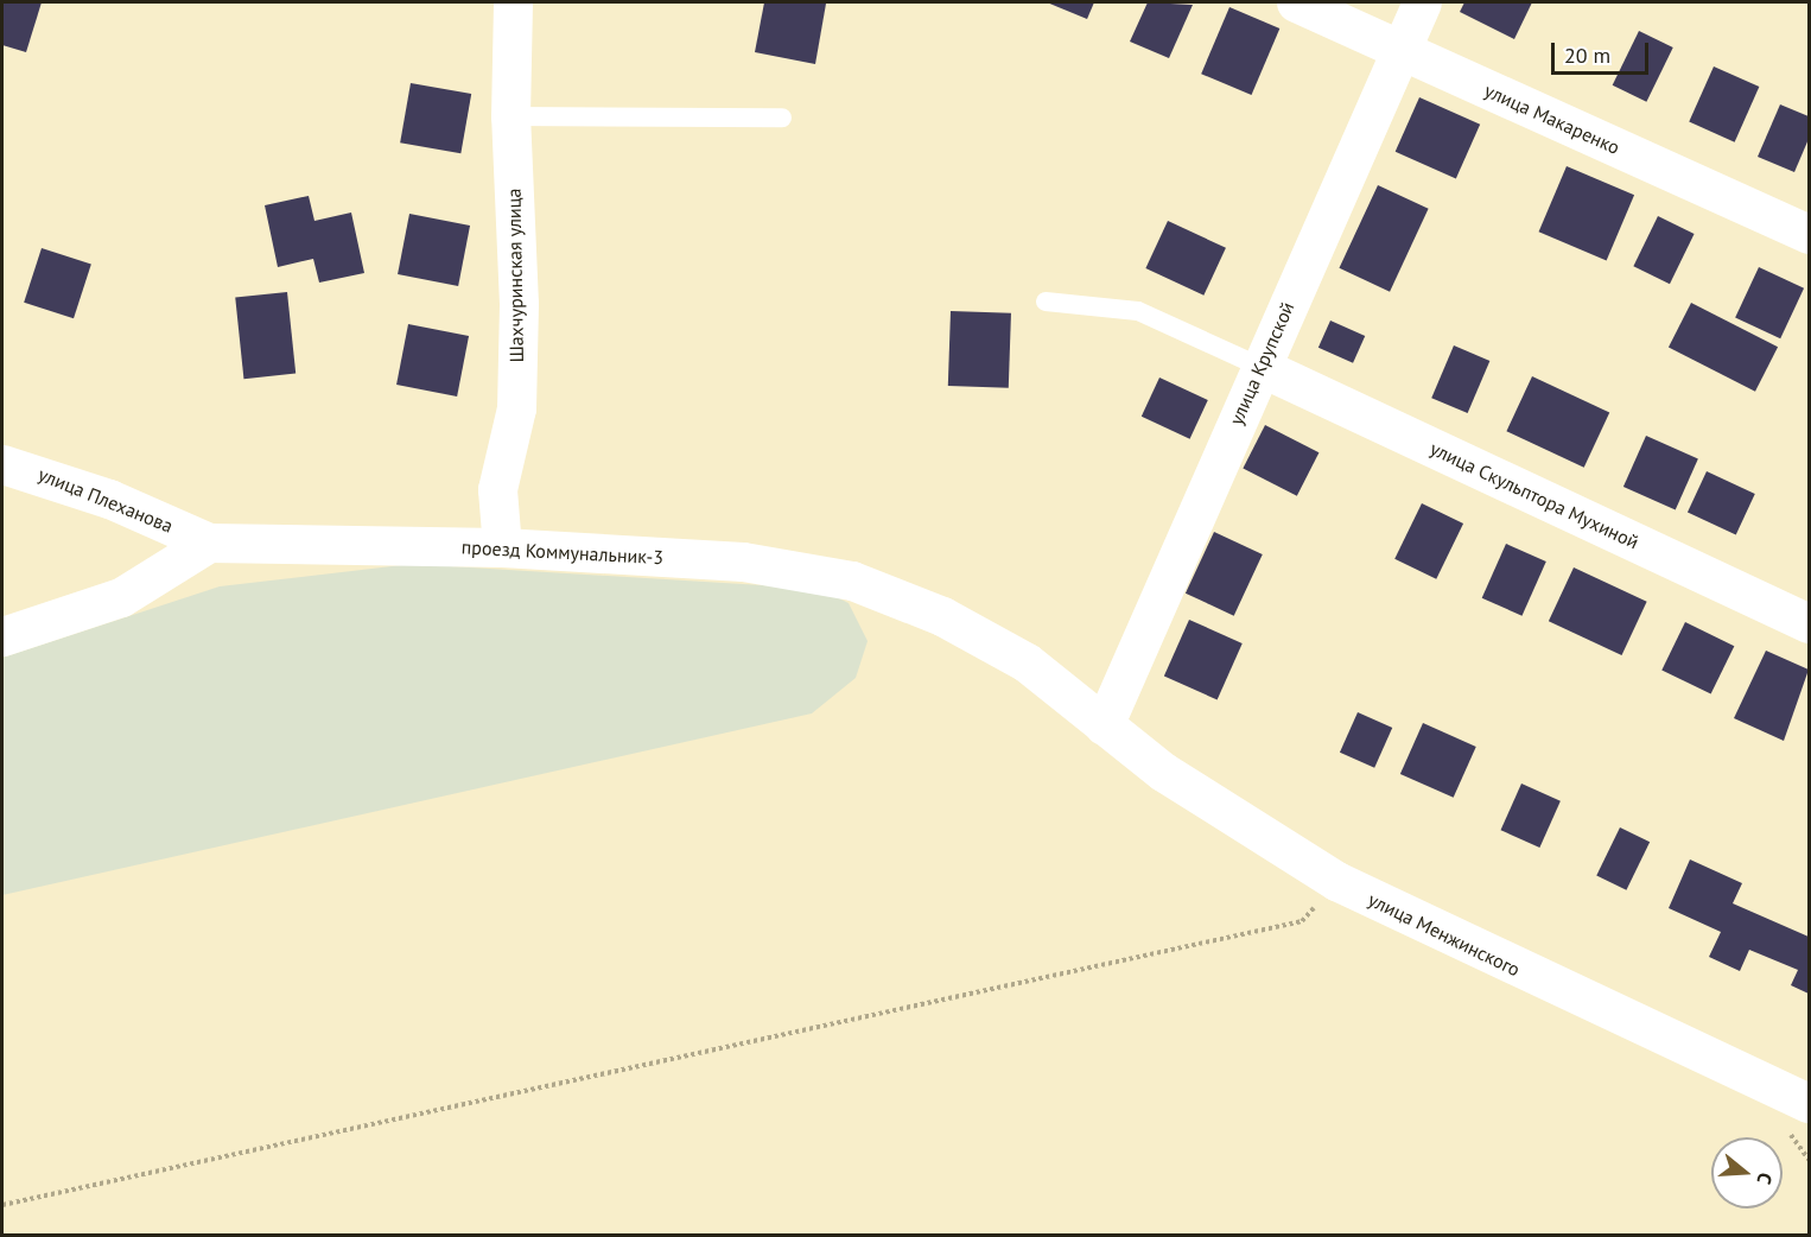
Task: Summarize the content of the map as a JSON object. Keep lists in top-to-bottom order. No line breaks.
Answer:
{"streets":{"street":["улица Макаренко","Шахчуринская улица","улица Крупской","улица Скульптора Мухиной","улица Плеханова","проезд Коммунальник-3","улица Менжинского"]},"crossings":[["улица Макаренко","улица Крупской"],["Шахчуринская улица","проезд Коммунальник-3"],["улица Крупской","улица Скульптора Мухиной"],["улица Крупской","проезд Коммунальник-3"],["улица Крупской","улица Менжинского"],["улица Плеханова","проезд Коммунальник-3"],["проезд Коммунальник-3","улица Менжинского"]],"scale_bar":"20 m","north":"right"}
